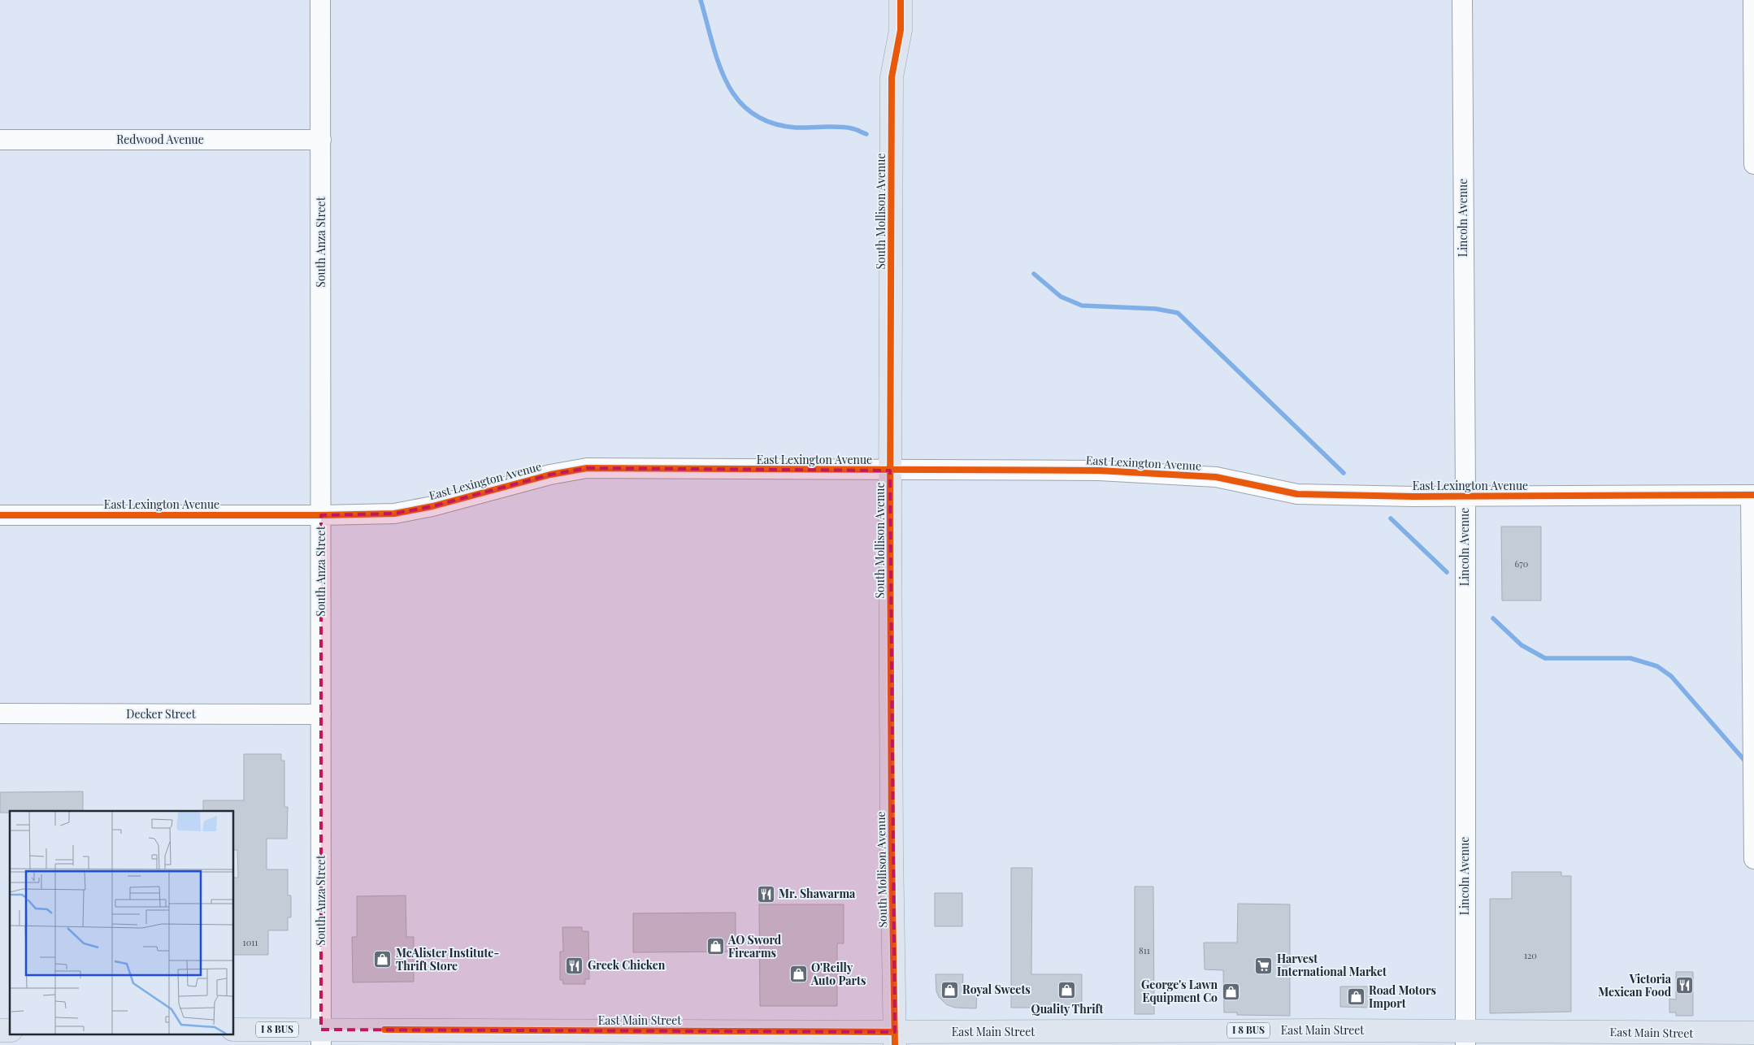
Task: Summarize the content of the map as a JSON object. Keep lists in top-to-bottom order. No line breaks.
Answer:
{"streets":{"main road":["South Mollison Avenue","East Main Street","I 8 BUS"],"street":["Redwood Avenue","Lincoln Avenue","South Anza Street","East Lexington Avenue","Decker Street"]},"crossings":[["Redwood Avenue","South Anza Street"],["South Mollison Avenue","East Lexington Avenue"],["South Mollison Avenue","East Main Street"],["Lincoln Avenue","East Lexington Avenue"],["Lincoln Avenue","East Main Street"],["South Anza Street","East Lexington Avenue"],["South Anza Street","Decker Street"],["South Anza Street","East Main Street"]],"places":{"restaurant":["Mr. Shawarma","Greek Chicken","Victoria Mexican Food"],"shop":["AO Sword Firearms","McAlister Institute- Thrift Store","O'Reilly Auto Parts","Royal Sweets","Quality Thrift","George's Lawn Equipment Co","Road Motors Import"],"supermarket":["Harvest International Market"]},"house_numbers":["670","1011","811","120"]}
